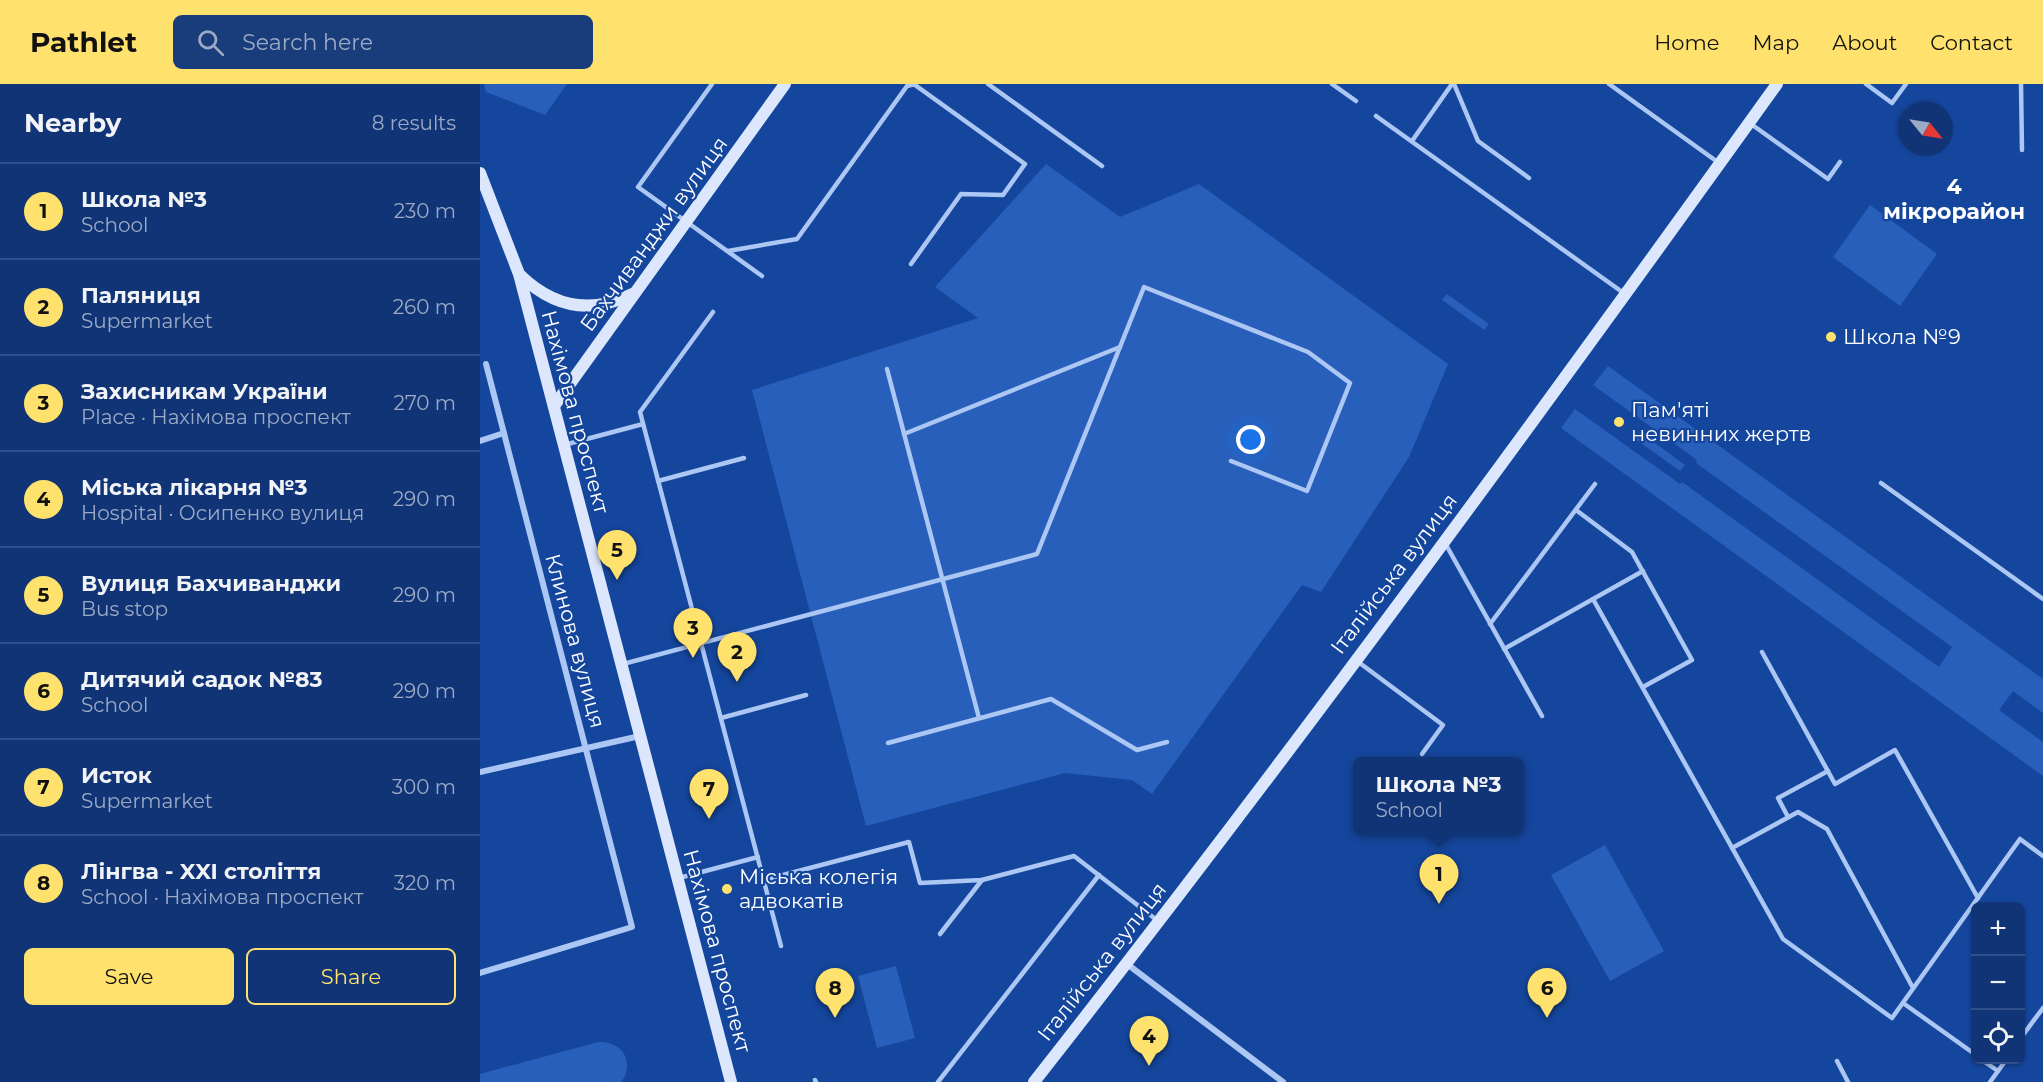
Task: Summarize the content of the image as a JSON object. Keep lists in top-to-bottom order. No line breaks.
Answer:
{"streets":{"street":["Бахчиванджи вулиця","Нахімова проспект","Італійська вулиця","Клинова вулиця"]},"crossings":[["Бахчиванджи вулиця","Нахімова проспект"]],"districts":["4 мікрорайон"],"places":["Школа №9","Пам'яті невинних жертв","Міська колегія адвокатів"],"north":"bottom right","page":{"header":"Pathlet","search":"Search here","nav":["Home","Map","About","Contact"],"heading":["Nearby","8 results"],"list":[{"mark":"1","name":"Школа №3","note":"School","value":"230 m"},{"mark":"2","name":"Паляниця","note":"Supermarket","value":"260 m"},{"mark":"3","name":"Захисникам України","note":"Place · Нахімова проспект","value":"270 m"},{"mark":"4","name":"Міська лікарня №3","note":"Hospital · Осипенко вулиця","value":"290 m"},{"mark":"5","name":"Вулиця Бахчиванджи","note":"Bus stop","value":"290 m"},{"mark":"6","name":"Дитячий садок №83","note":"School","value":"290 m"},{"mark":"7","name":"Исток","note":"Supermarket","value":"300 m"},{"mark":"8","name":"Лінгва - XXI століття","note":"School · Нахімова проспект","value":"320 m"}],"pins":["5","3","2","7","1","6","8","4"],"popup":["Школа №3","School"],"map_buttons":["+","−"],"buttons":["Save","Share"]}}
